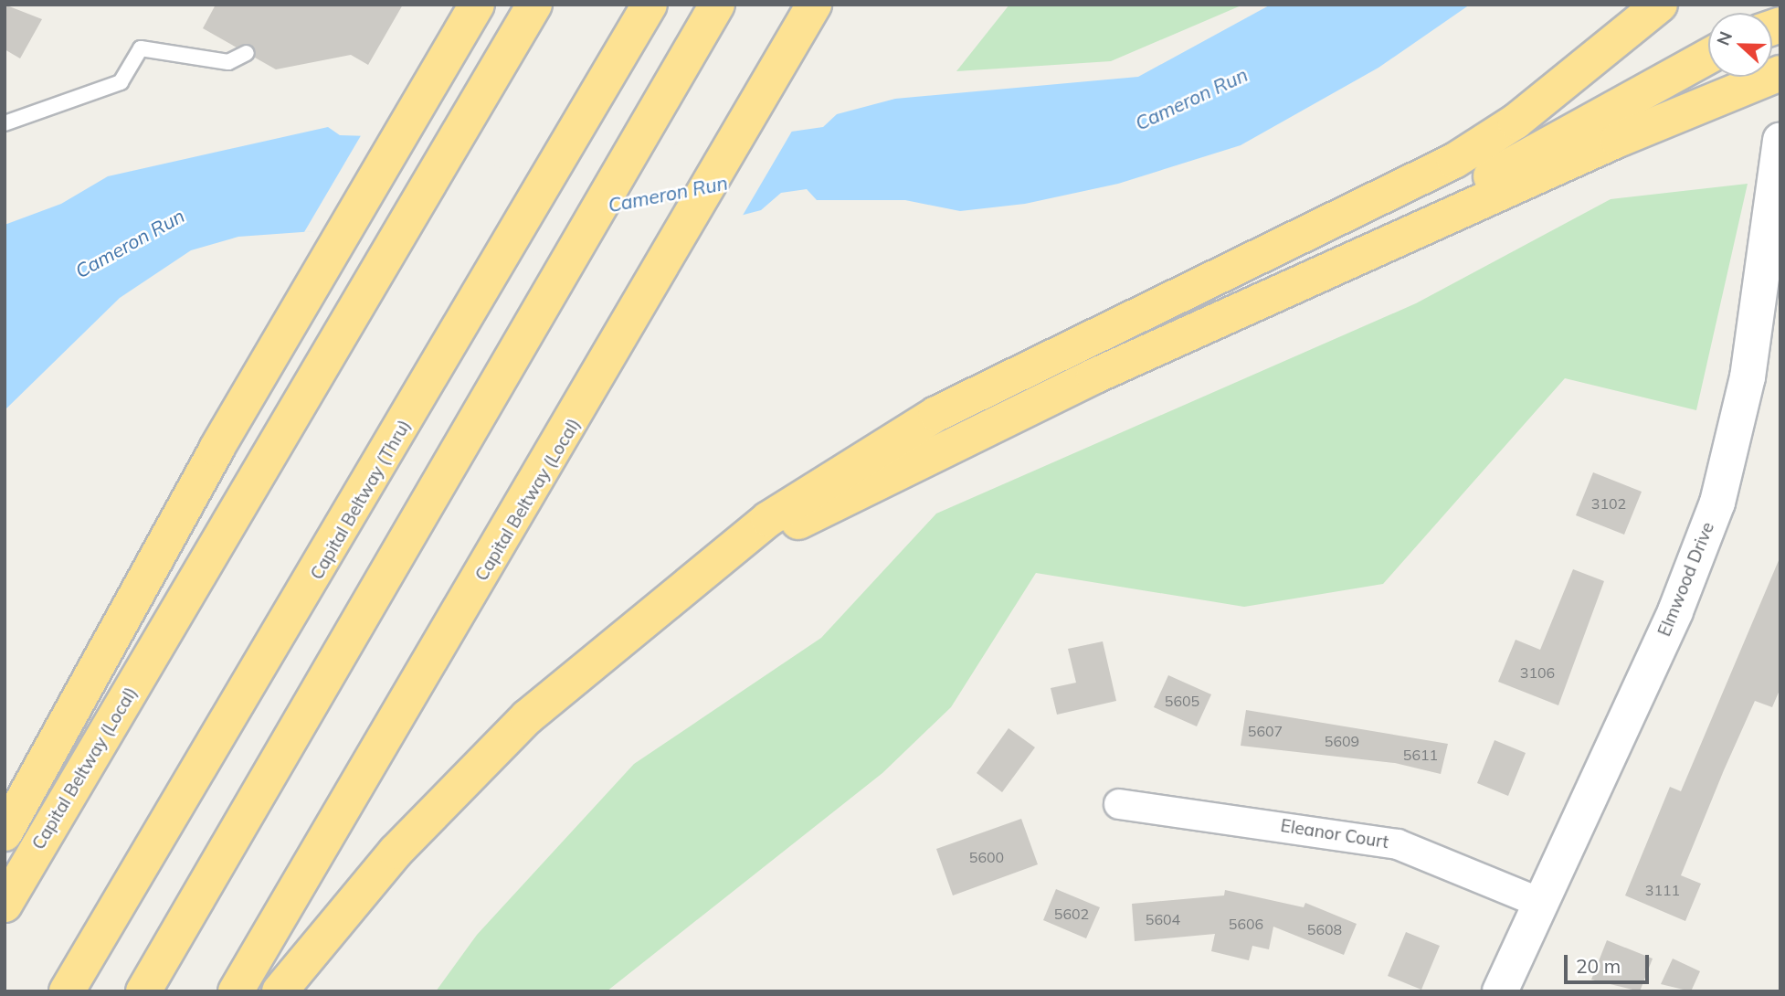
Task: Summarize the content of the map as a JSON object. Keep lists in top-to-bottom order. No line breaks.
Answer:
{"streets":{"highway":["Capital Beltway (Thru)","Capital Beltway (Local)"],"street":["Elmwood Drive","Eleanor Court"]},"crossings":[["Elmwood Drive","Eleanor Court"]],"water":["Cameron Run"],"house_numbers":["3102","3106","5605","5607","5609","5611","5600","3111","5602","5604","5606","5608"],"scale_bar":"20 m","north":"left"}
